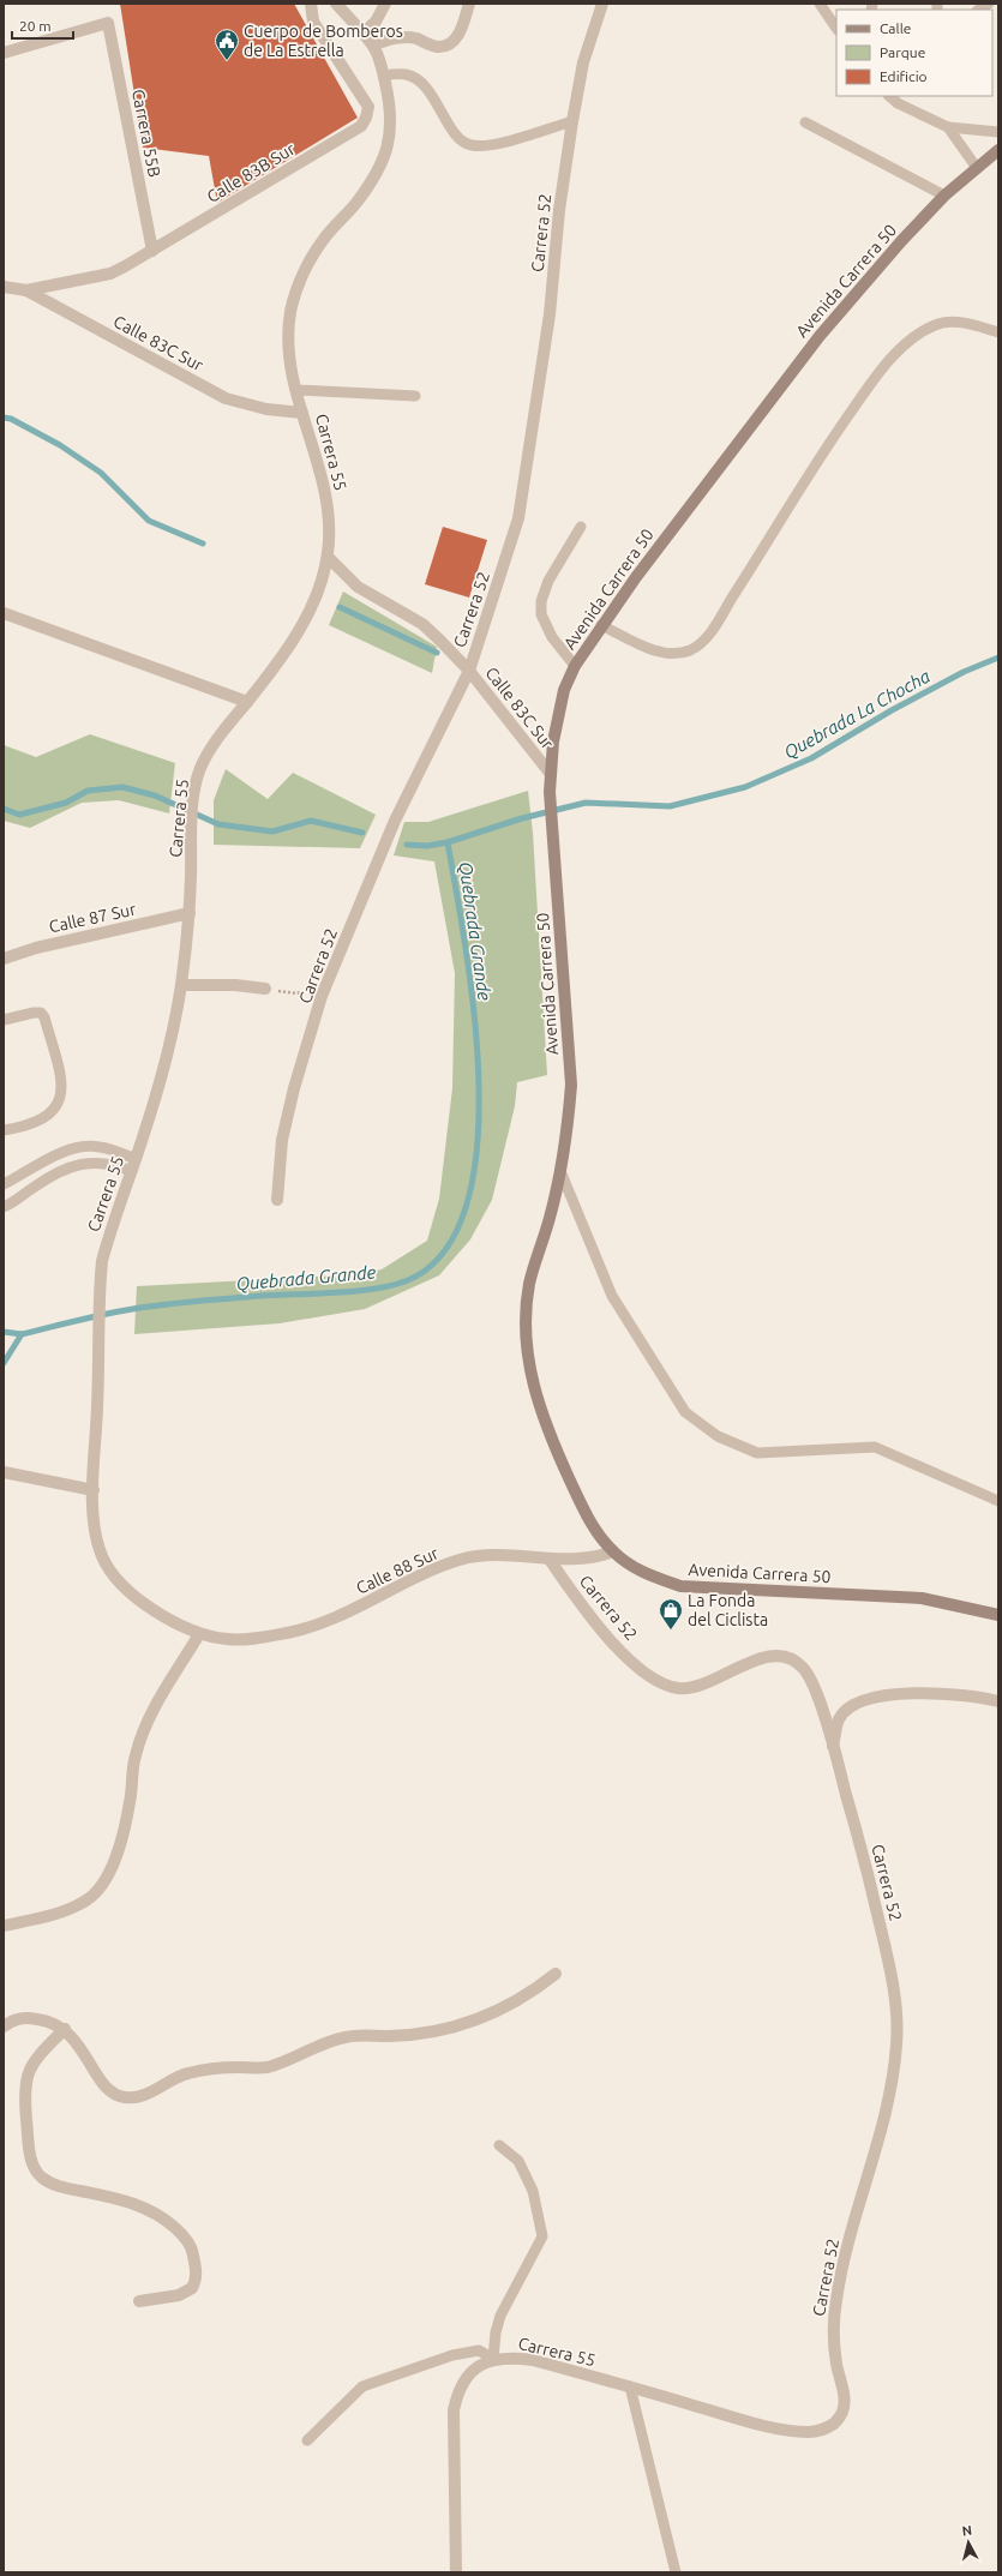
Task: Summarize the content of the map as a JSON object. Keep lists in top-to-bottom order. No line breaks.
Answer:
{"streets":{"main road":["Avenida Carrera 50"],"street":["Carrera 55B","Calle 83B Sur","Carrera 52","Calle 83C Sur","Carrera 55","Calle 87 Sur","Calle 88 Sur"]},"crossings":[["Carrera 55B","Calle 83B Sur"],["Calle 83B Sur","Calle 83C Sur"],["Carrera 52","Calle 83C Sur"],["Carrera 52","Carrera 55"],["Carrera 52","Calle 88 Sur"],["Avenida Carrera 50","Calle 83C Sur"],["Avenida Carrera 50","Calle 88 Sur"],["Calle 83C Sur","Carrera 55"],["Carrera 55","Calle 87 Sur"],["Carrera 55","Calle 88 Sur"]],"water":["Quebrada La Chocha","Quebrada Grande"],"places":{"public building":["Cuerpo de Bomberos de La Estrella"],"shop":["La Fonda del Ciclista"]},"legend":["Calle","Parque","Edificio"],"scale_bar":"20 m","north":"top"}
